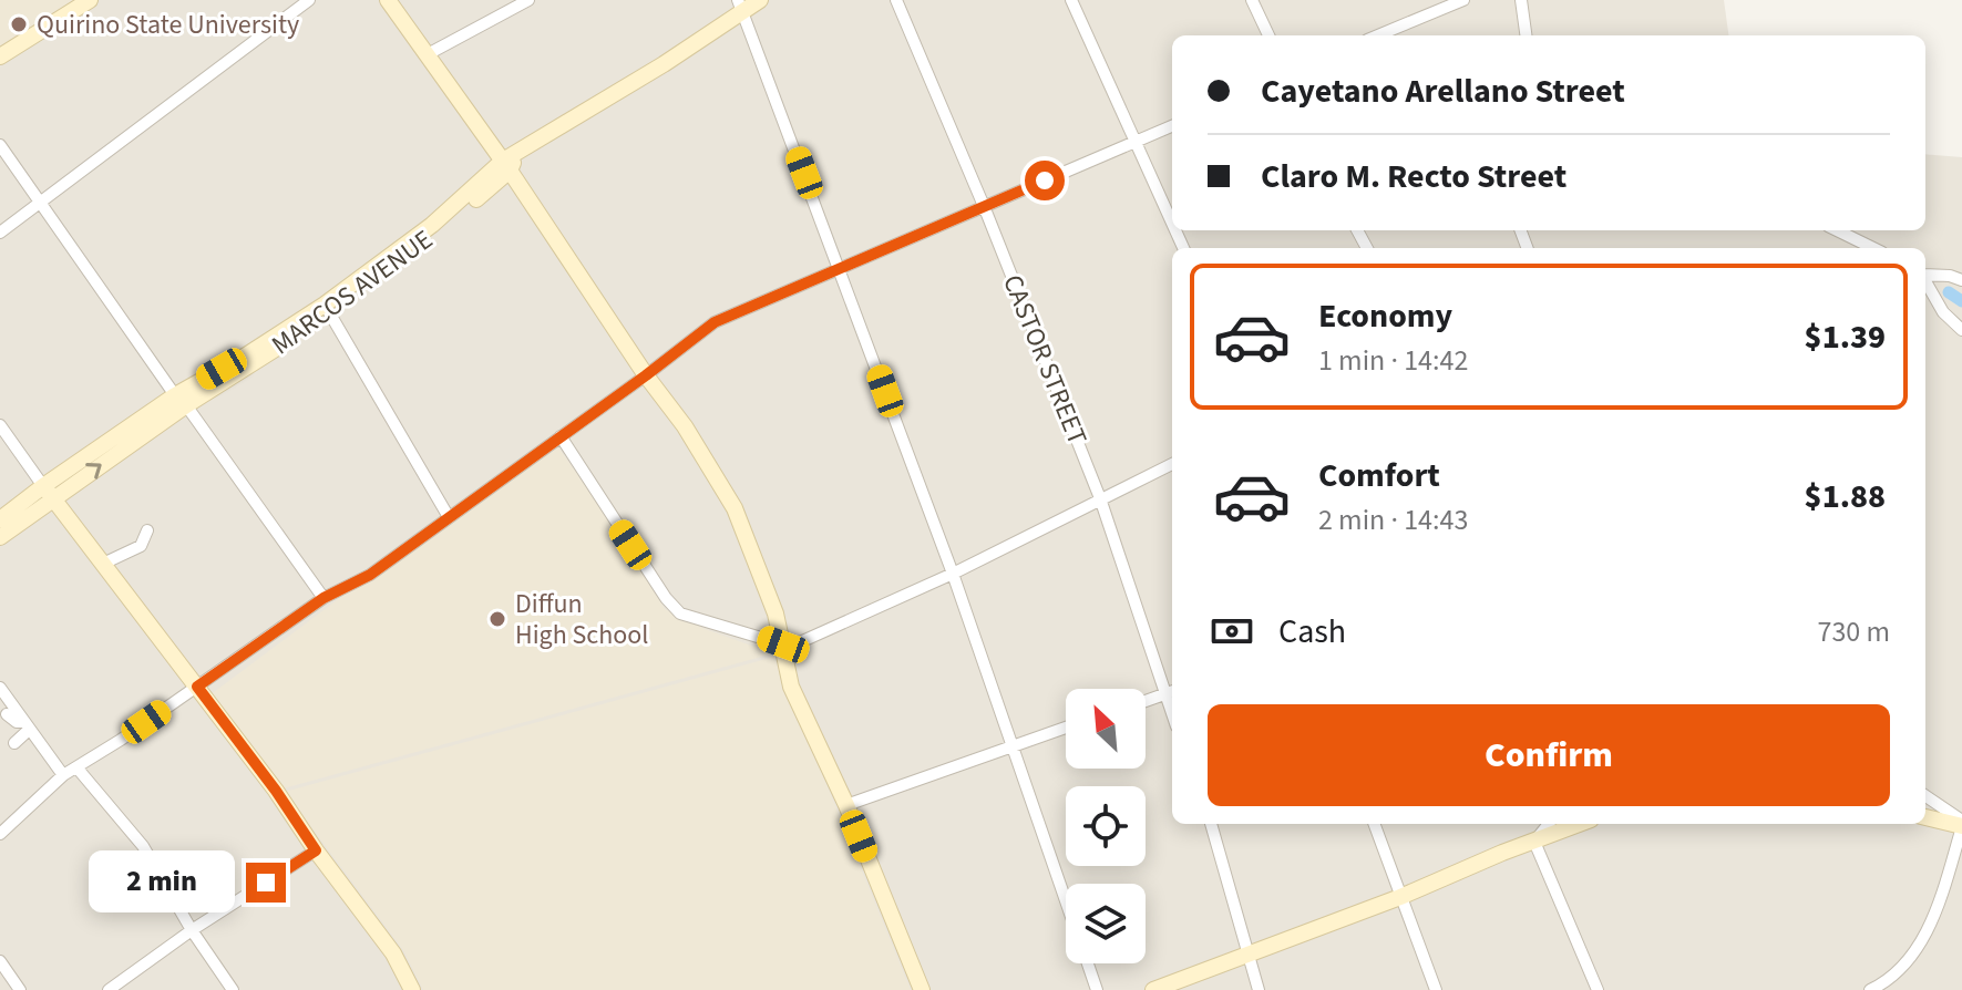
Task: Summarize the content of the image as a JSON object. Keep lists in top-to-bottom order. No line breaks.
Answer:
{"streets":{"street":["MARCOS AVENUE","CASTOR STREET"]},"places":["Quirino State University","Diffun High School"],"north":"top left","page":{"banner":["Cayetano Arellano Street","Claro M. Recto Street"],"list":[{"name":"Economy","note":"1 min · 14:42","value":"$1.39"},{"name":"Comfort","note":"2 min · 14:43","value":"$1.88"}],"pay":["Cash","730 m"],"buttons":"Confirm","bubble":"2 min"}}
